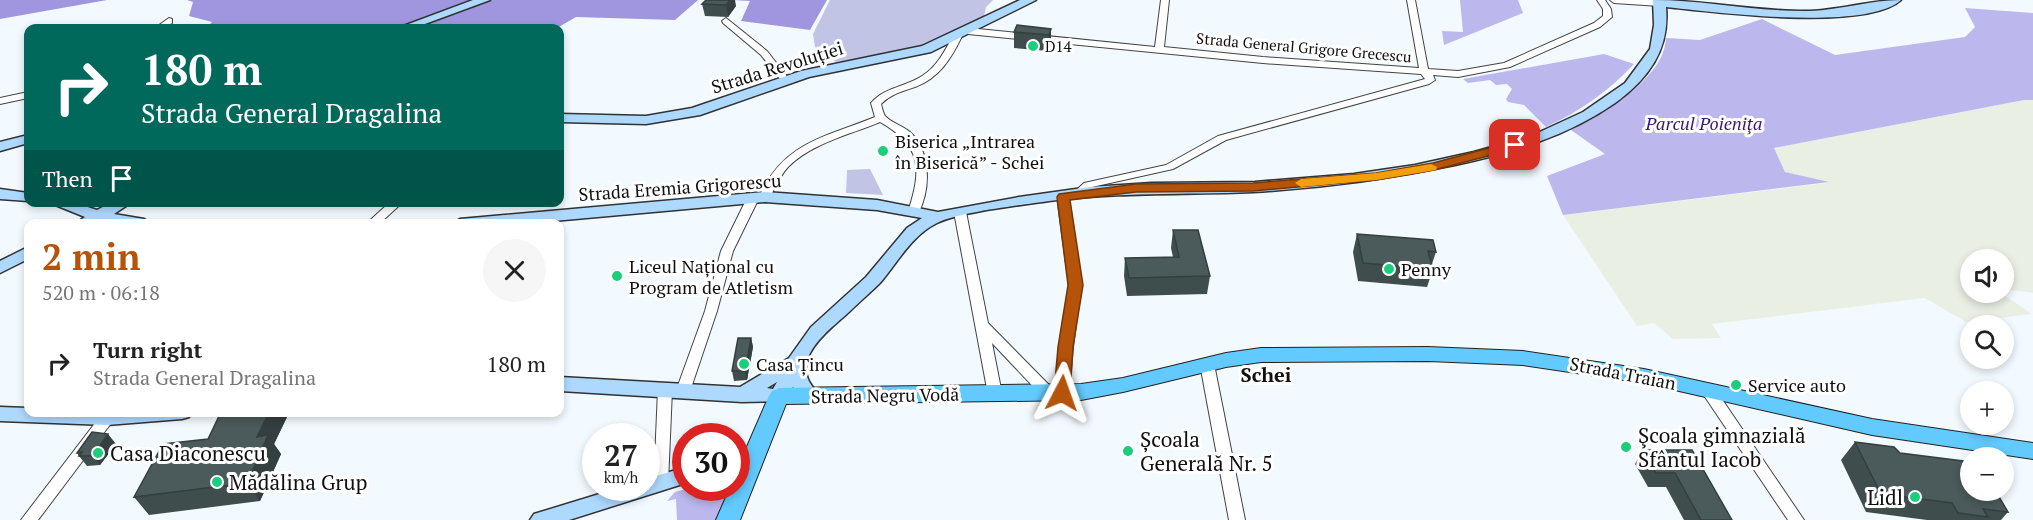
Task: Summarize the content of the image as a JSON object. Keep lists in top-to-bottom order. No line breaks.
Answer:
{"streets":{"main road":["Strada Revoluției","Strada Eremia Grigorescu","Strada Traian","Strada Negru Vodă"],"street":["Strada General Grigore Grecescu"]},"crossings":[["Strada General Grigore Grecescu","Strada Revoluției"],["Strada Traian","Strada Negru Vodă"]],"districts":["Schei"],"parks":["Parcul Poieniţa"],"places":["D14","Biserica „Intrarea în Biserică” - Schei","Penny","Liceul Național cu Program de Atletism","Casa Țincu","Service auto","Şcoala gimnazială Sfântul Iacob","Școala Generală Nr. 5","Casa Diaconescu","Mădălina Grup","Lidl"],"page":{"turn":["180 m","Strada General Dragalina"],"then":"Then","heading":["2 min","520 m · 06:18"],"map_buttons":["+","−"],"list":[{"name":"Turn right","note":"Strada General Dragalina","value":"180 m"}],"speed":"27 km/h","limit":"30"}}
